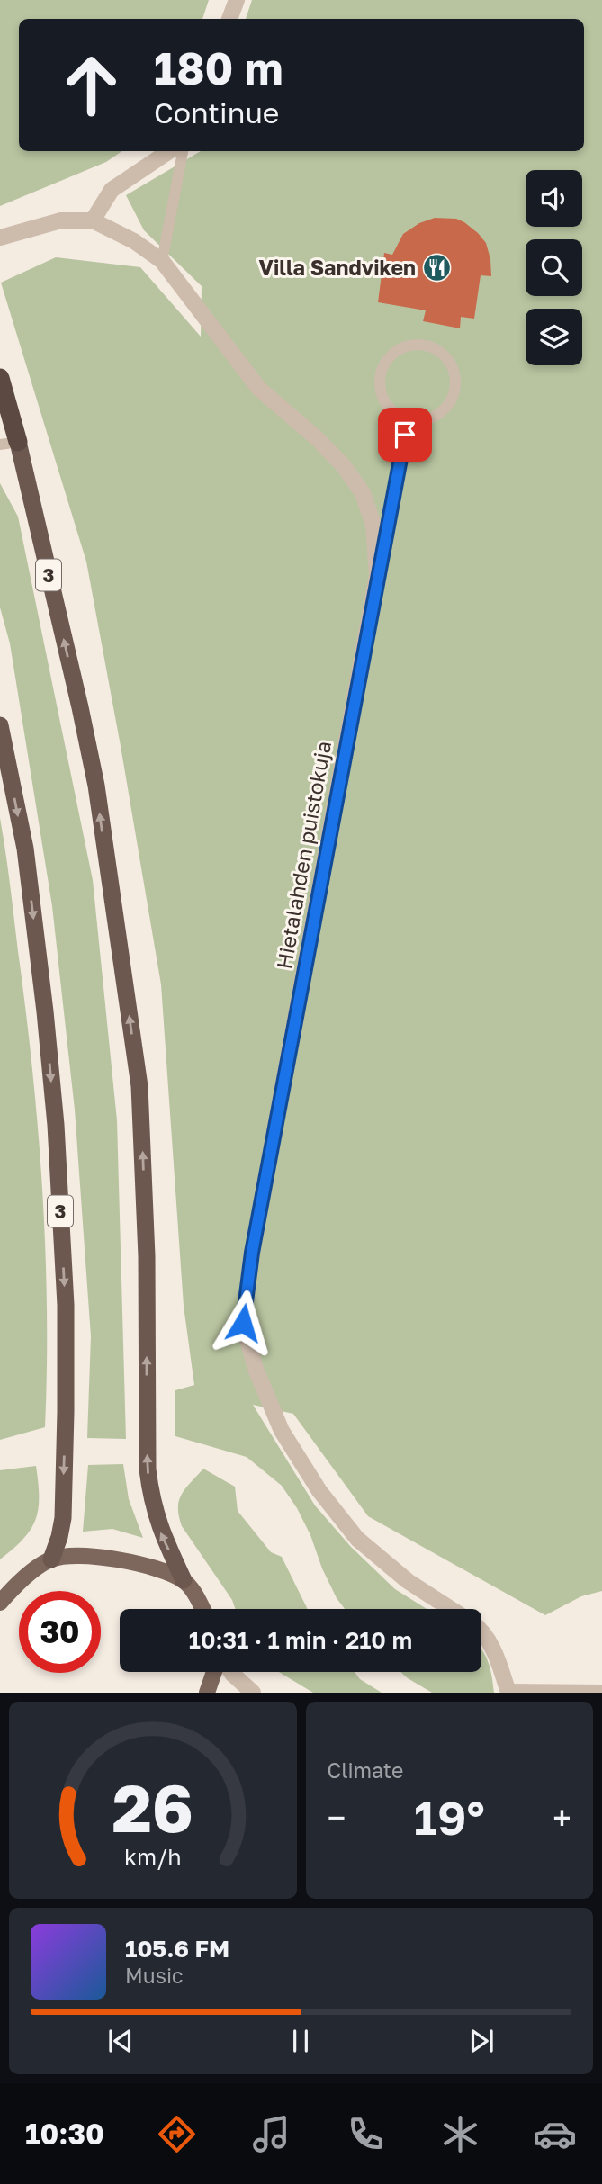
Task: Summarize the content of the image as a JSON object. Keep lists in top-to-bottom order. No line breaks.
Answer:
{"streets":{"highway":["3"],"street":["Hietalahden puistokuja"]},"places":{"restaurant":["Villa Sandviken"]},"page":{"turn":["180 m","Continue"],"limit":"30","trip":"10:31 · 1 min · 210 m","tile":"Climate","heat":["−","19°","+"],"song":["105.6 FM","Music"],"tabs":"10:30","gauge":["26","km/h"]}}
